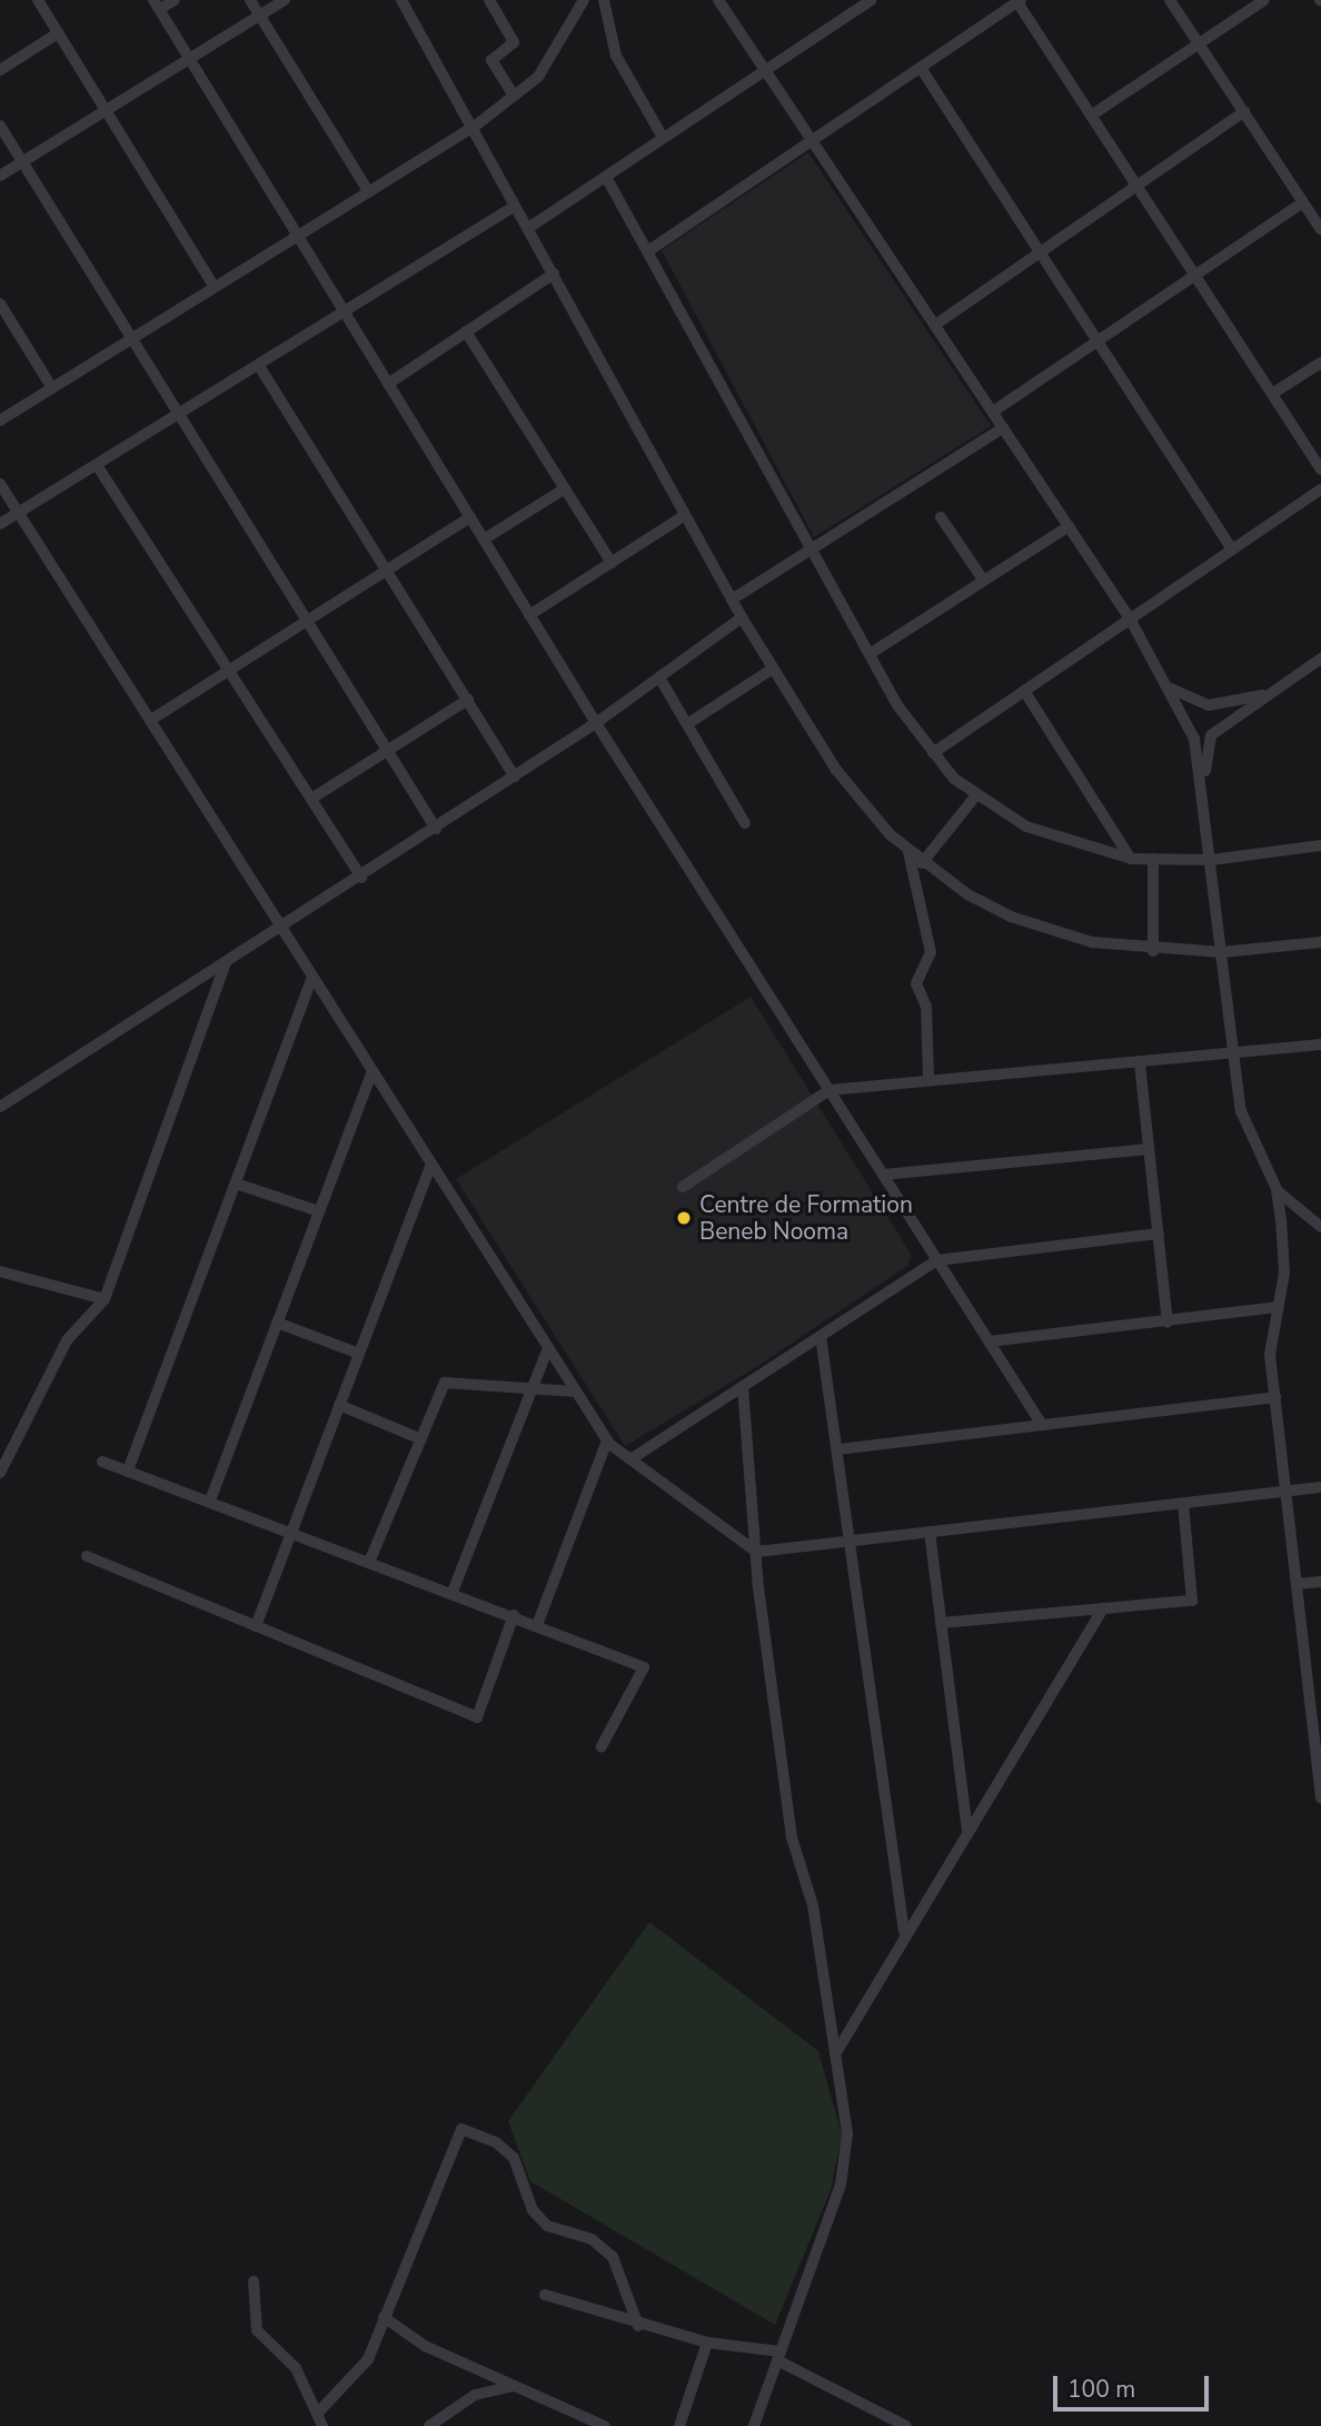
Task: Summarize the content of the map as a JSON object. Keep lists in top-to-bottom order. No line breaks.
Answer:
{"places":["Centre de Formation Beneb Nooma"],"scale_bar":"100 m"}
